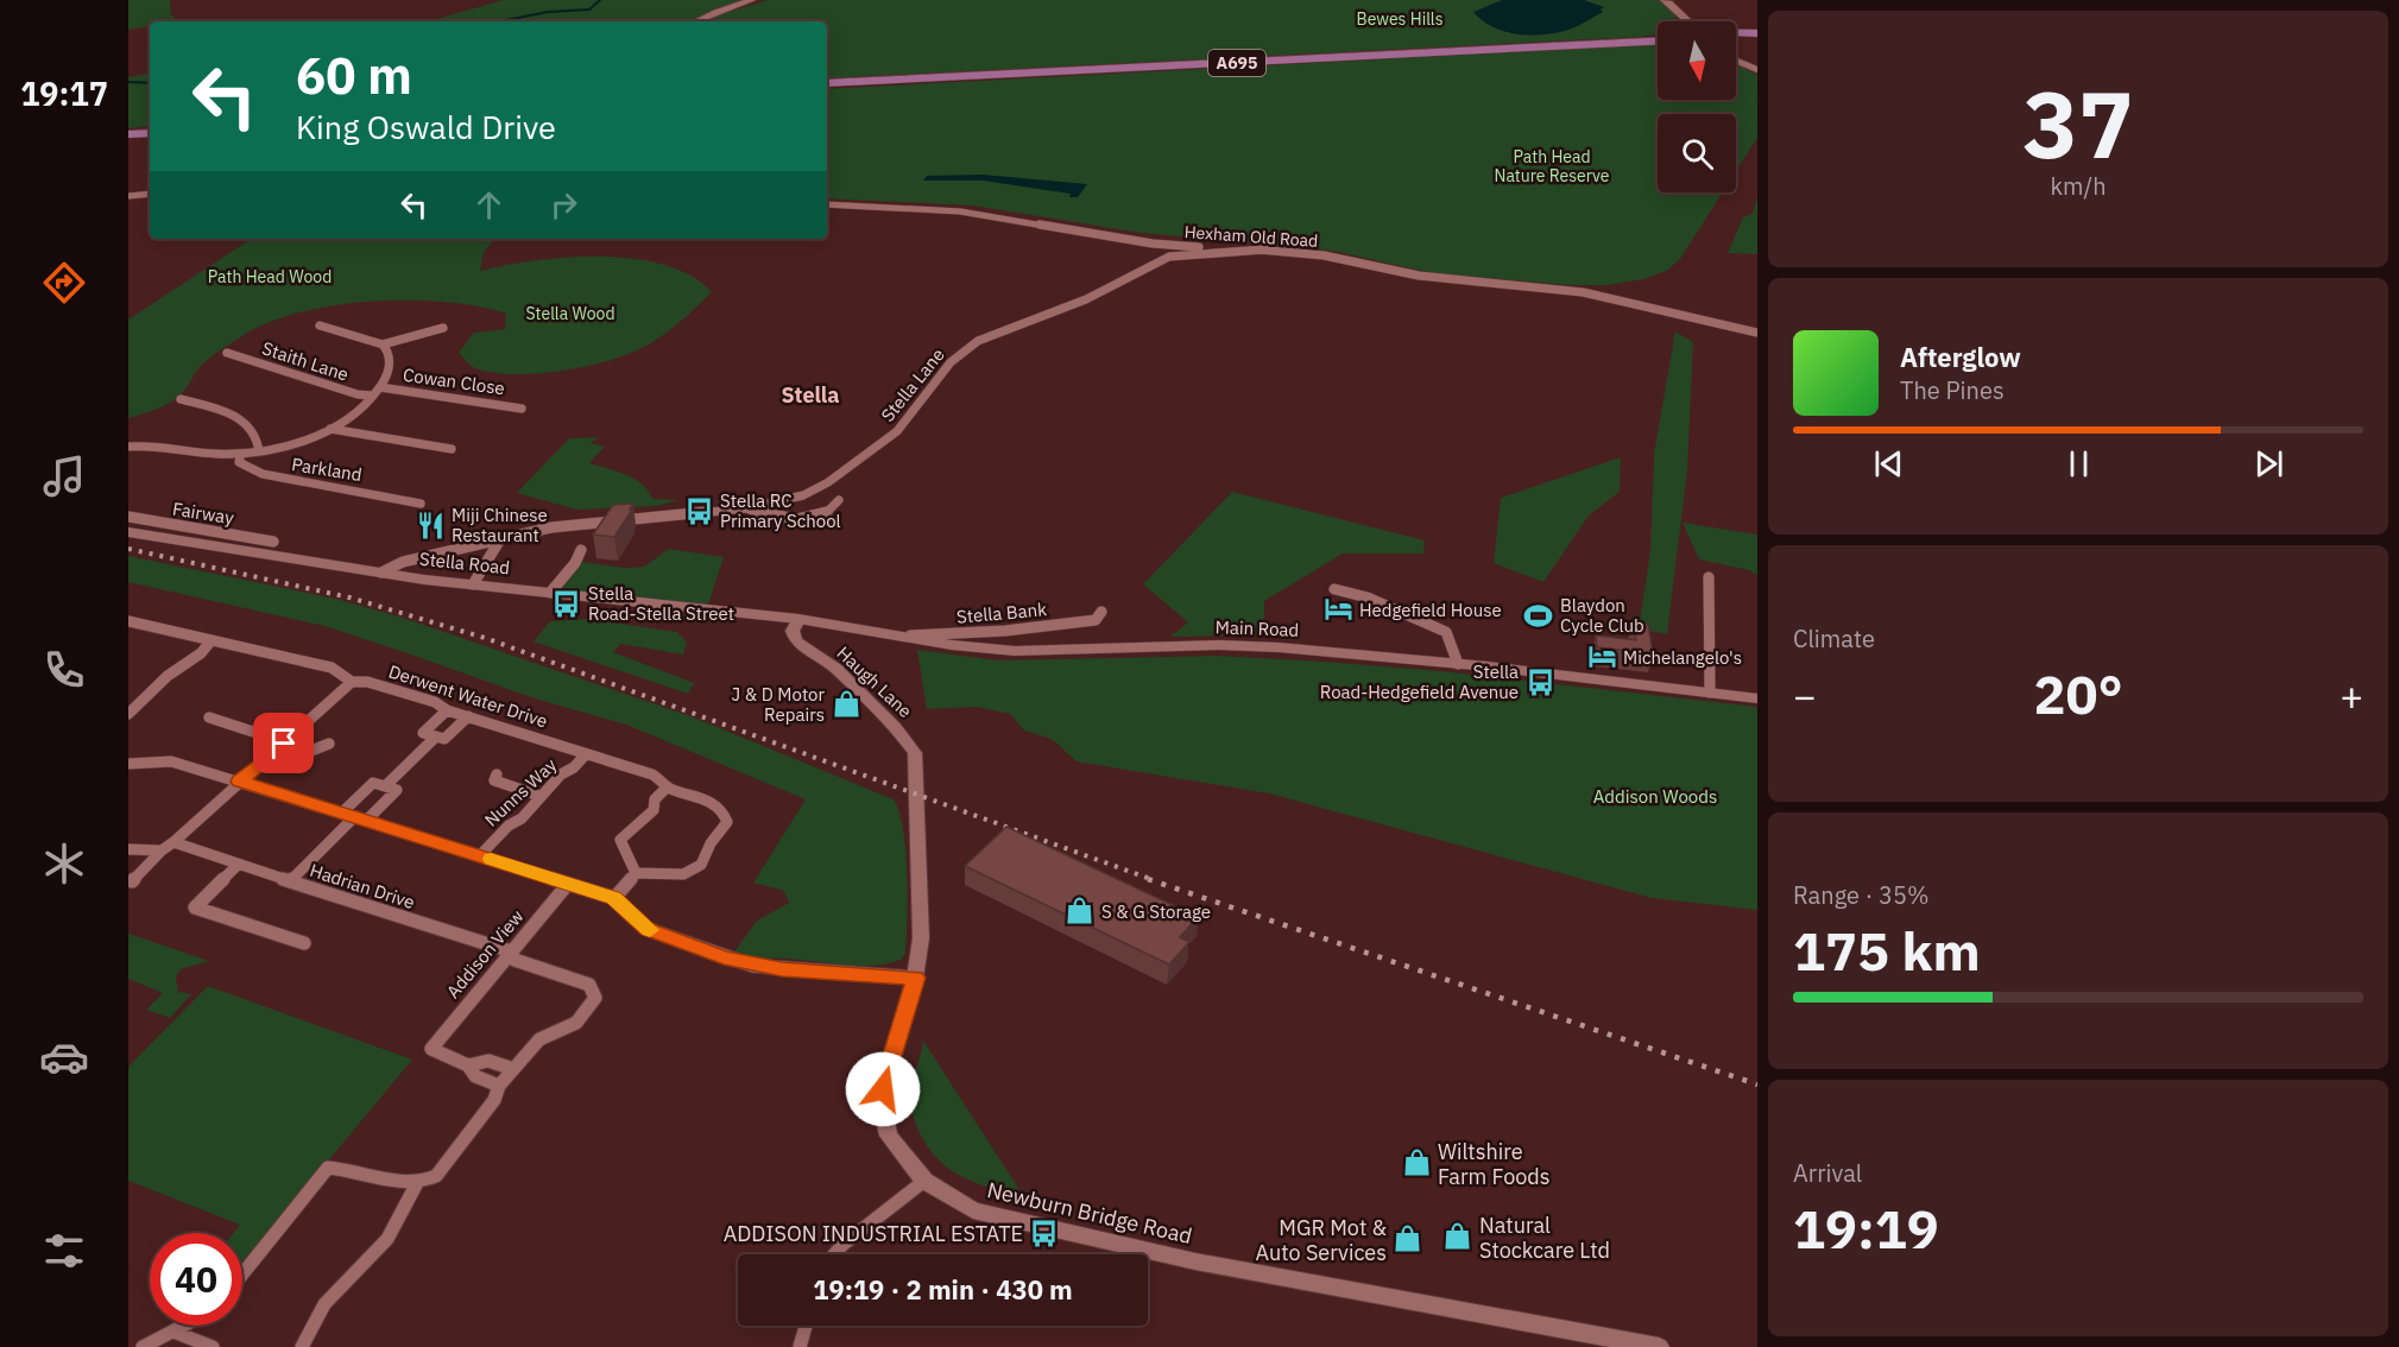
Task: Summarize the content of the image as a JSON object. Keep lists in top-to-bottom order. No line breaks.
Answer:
{"streets":{"main road":["A695","Stella Road","Main Road"],"street":["Hexham Old Road","Staith Lane","Cowan Close","Stella Lane","Parkland","Fairway","Stella Bank","Haugh Lane","Derwent Water Drive","Nunns Way","Hadrian Drive","Addison View","Newburn Bridge Road"]},"crossings":[["Hexham Old Road","Stella Lane"],["Stella Lane","Stella Road"],["Stella Road","Main Road"],["Stella Road","Haugh Lane"],["Stella Bank","Main Road"],["Main Road","Haugh Lane"],["Haugh Lane","Newburn Bridge Road"],["Derwent Water Drive","Nunns Way"],["Hadrian Drive","Addison View"]],"districts":["Stella"],"parks":["Bewes Hills","Path Head Nature Reserve","Path Head Wood","Stella Wood","Addison Woods"],"places":{"bus stop":["Stella RC Primary School","Stella Road-Stella Street","Stella Road-Hedgefield Avenue","ADDISON INDUSTRIAL ESTATE"],"restaurant":["Miji Chinese Restaurant"],"hotel":["Hedgefield House","Michelangelo's"],"sports":["Blaydon Cycle Club"],"shop":["J & D Motor Repairs","S & G Storage","Wiltshire Farm Foods","Natural Stockcare Ltd","MGR Mot & Auto Services"]},"north":"bottom","page":{"tabs":"19:17","tile":[["37","km/h"],"Climate",["Range · 35%","175 km"],["Arrival","19:19"]],"turn":["60 m","King Oswald Drive"],"song":["Afterglow","The Pines"],"heat":["−","20°","+"],"limit":"40","trip":"19:19 · 2 min · 430 m"}}
